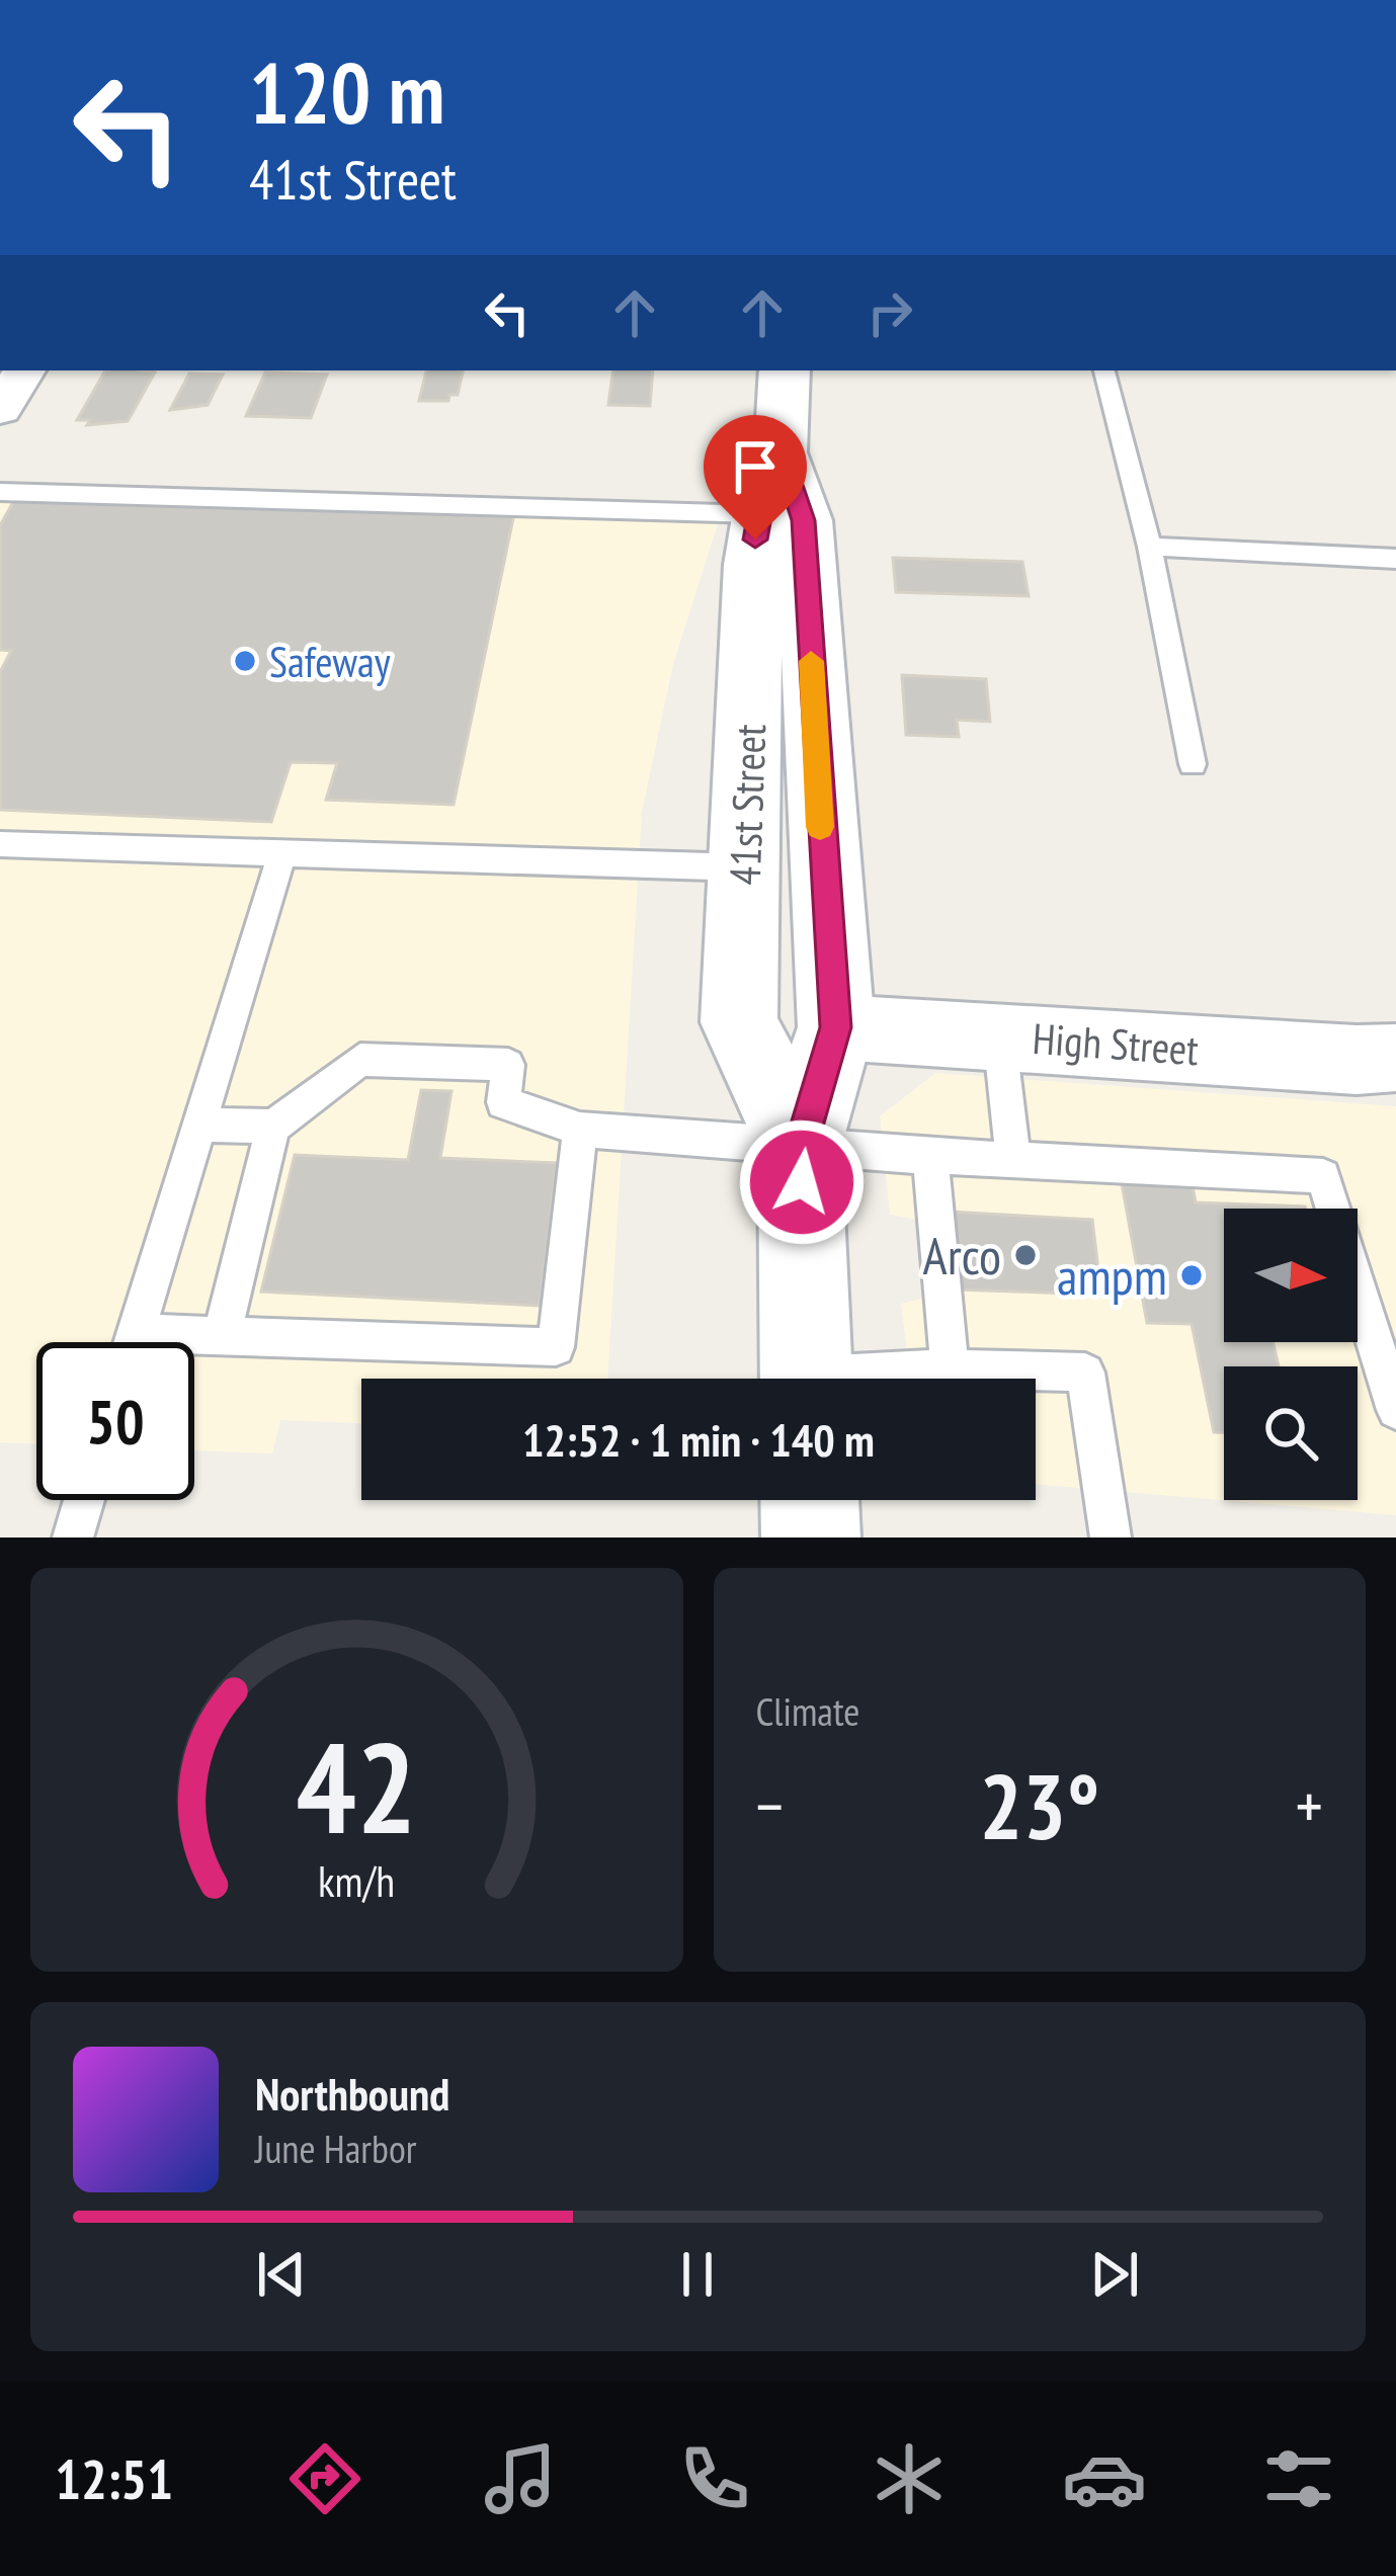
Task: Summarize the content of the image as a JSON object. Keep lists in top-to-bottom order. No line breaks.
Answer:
{"streets":{"main road":["41st Street"],"street":["High Street"]},"crossings":[["41st Street","High Street"]],"places":["Safeway","Arco","ampm"],"north":"right","page":{"turn":["120 m","41st Street"],"limit":"50","trip":"12:52 · 1 min · 140 m","tile":"Climate","heat":["−","23°","+"],"song":["Northbound","June Harbor"],"tabs":"12:51","gauge":["42","km/h"]}}
